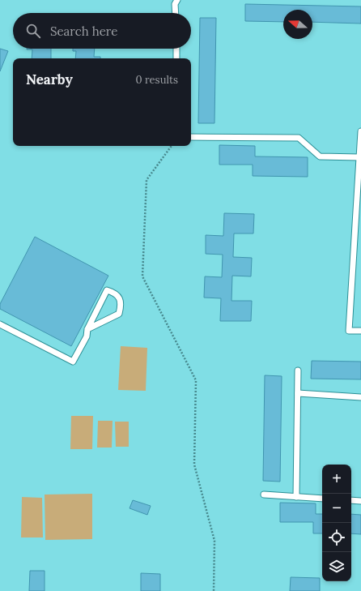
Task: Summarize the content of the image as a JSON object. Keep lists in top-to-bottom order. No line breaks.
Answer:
{"north":"left","page":{"search":"Search here","heading":["Nearby","0 results"],"map_buttons":["+","−"]}}
